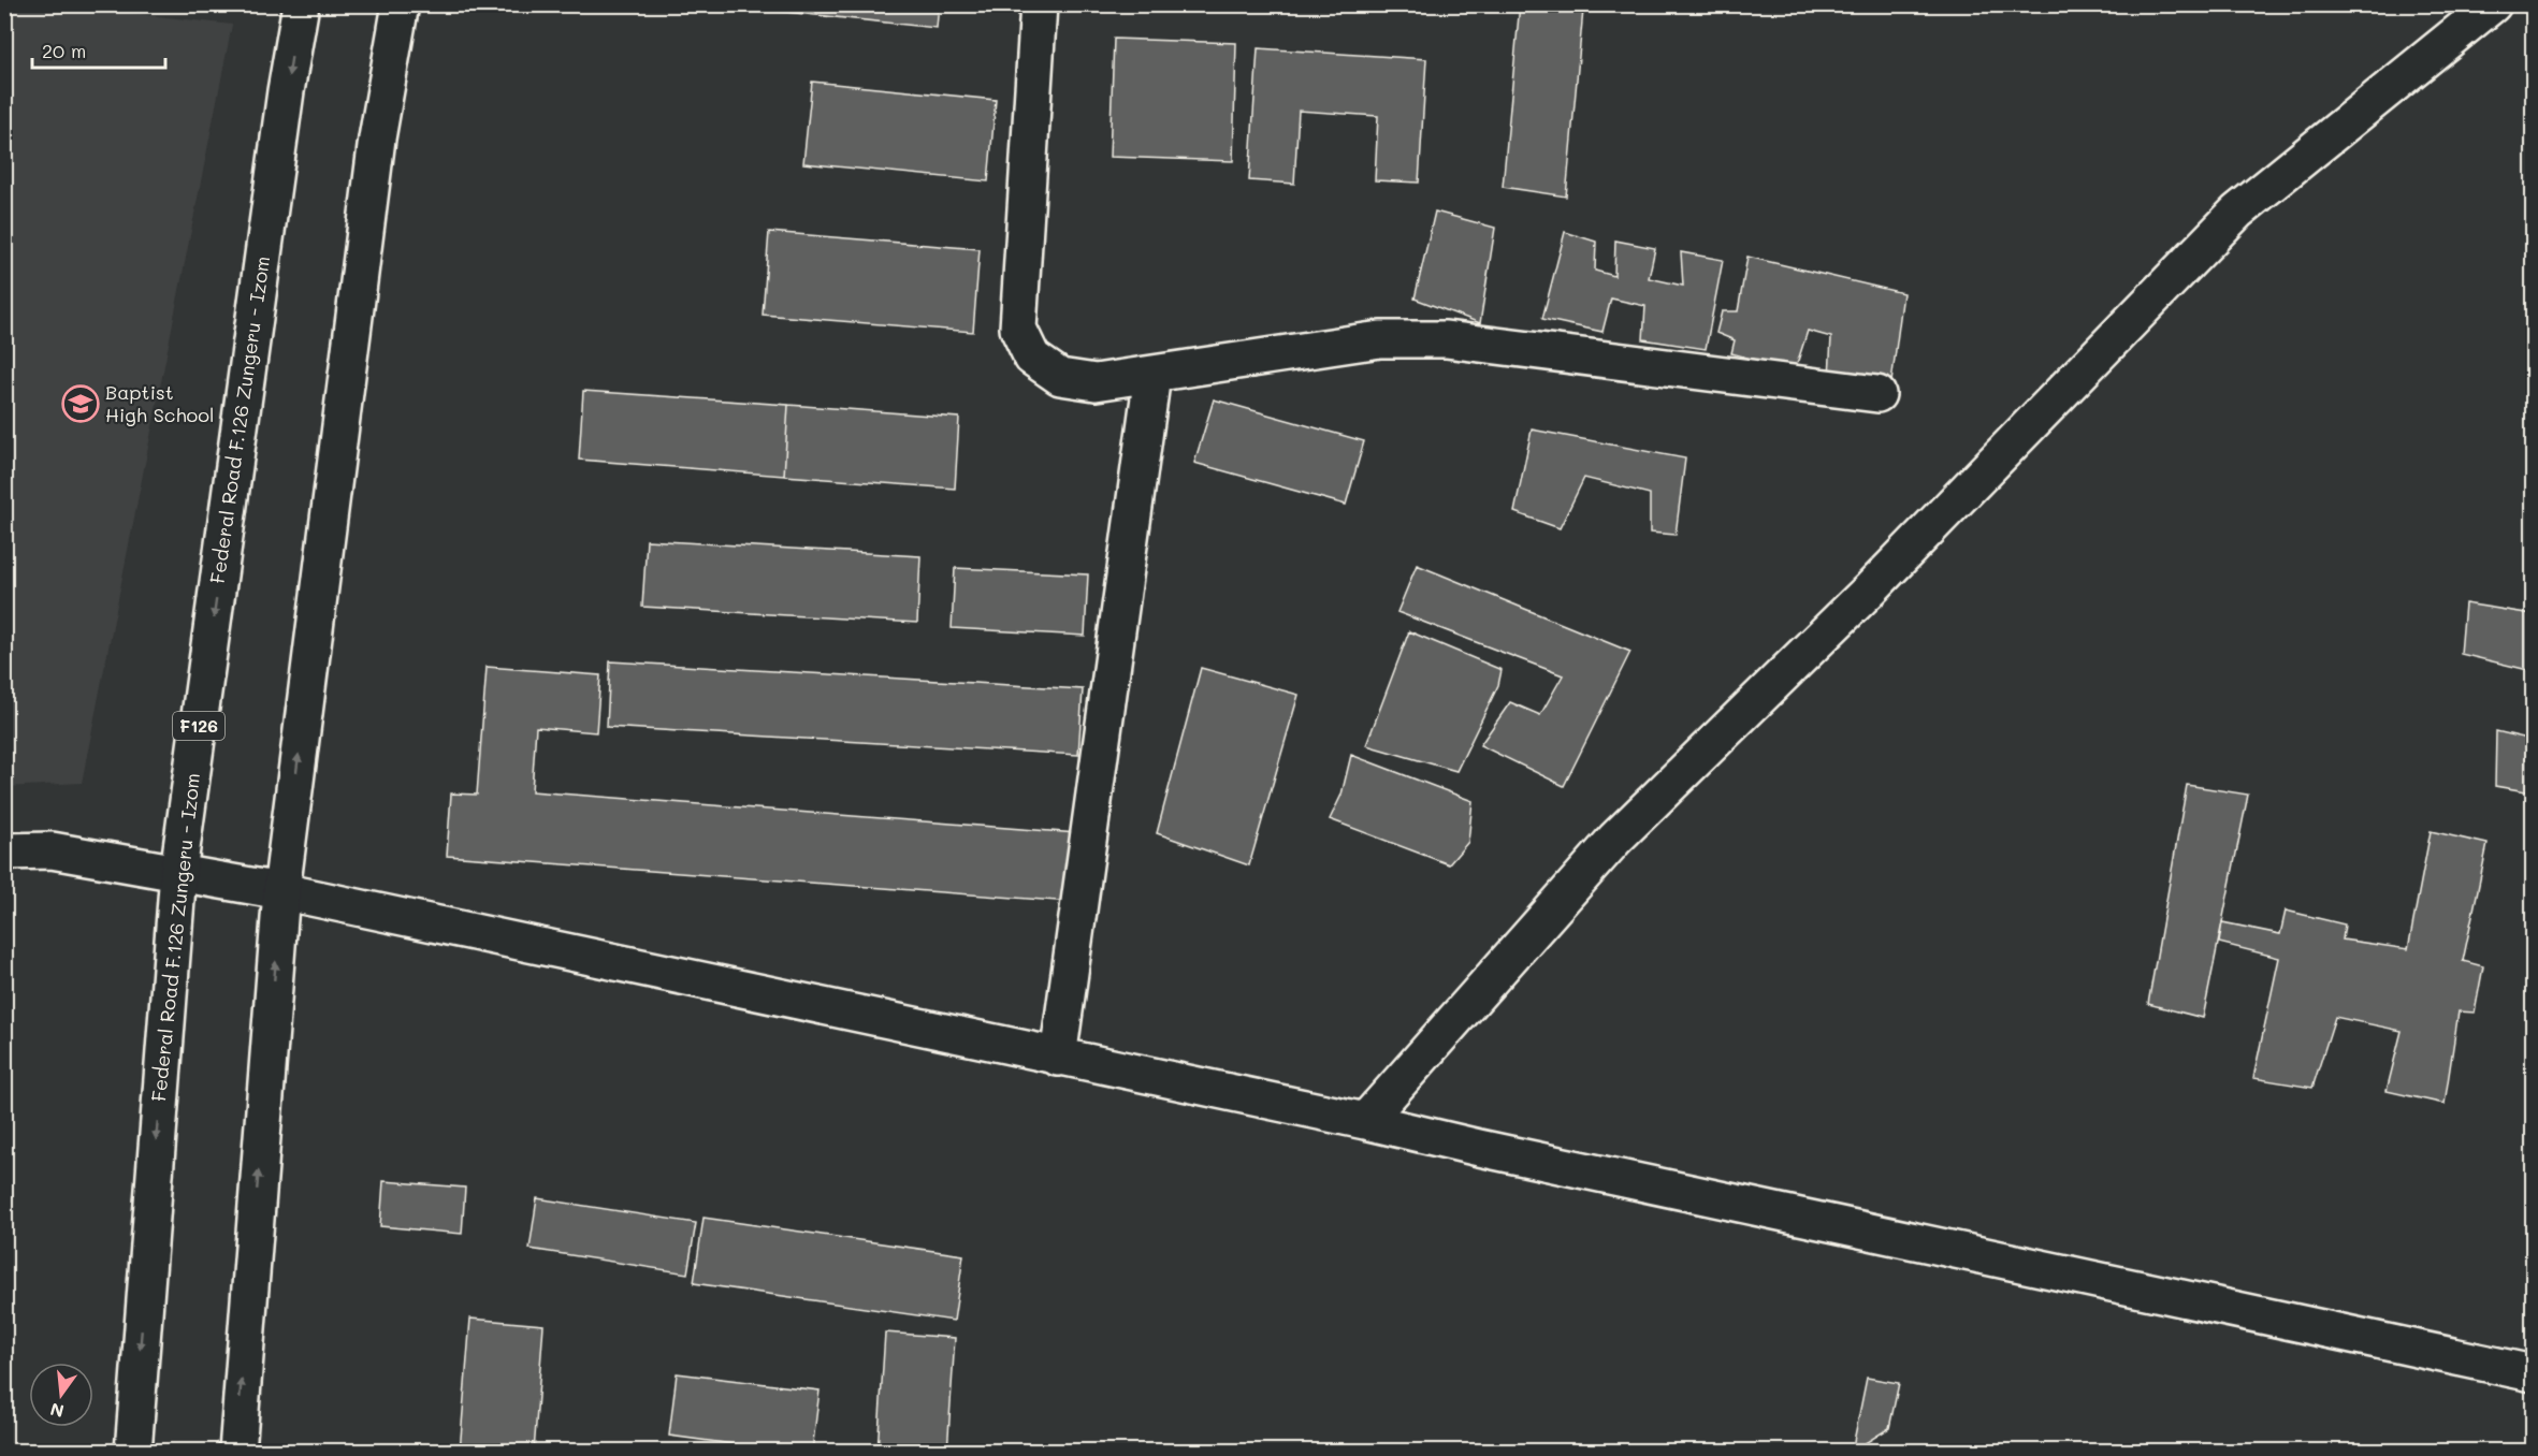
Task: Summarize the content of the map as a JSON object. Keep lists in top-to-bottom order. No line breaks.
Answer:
{"streets":{"street":["Federal Road F.126 Zungeru - Izom","F126"]},"places":{"school or university":["Baptist High School"]},"scale_bar":"20 m","north":"bottom"}
